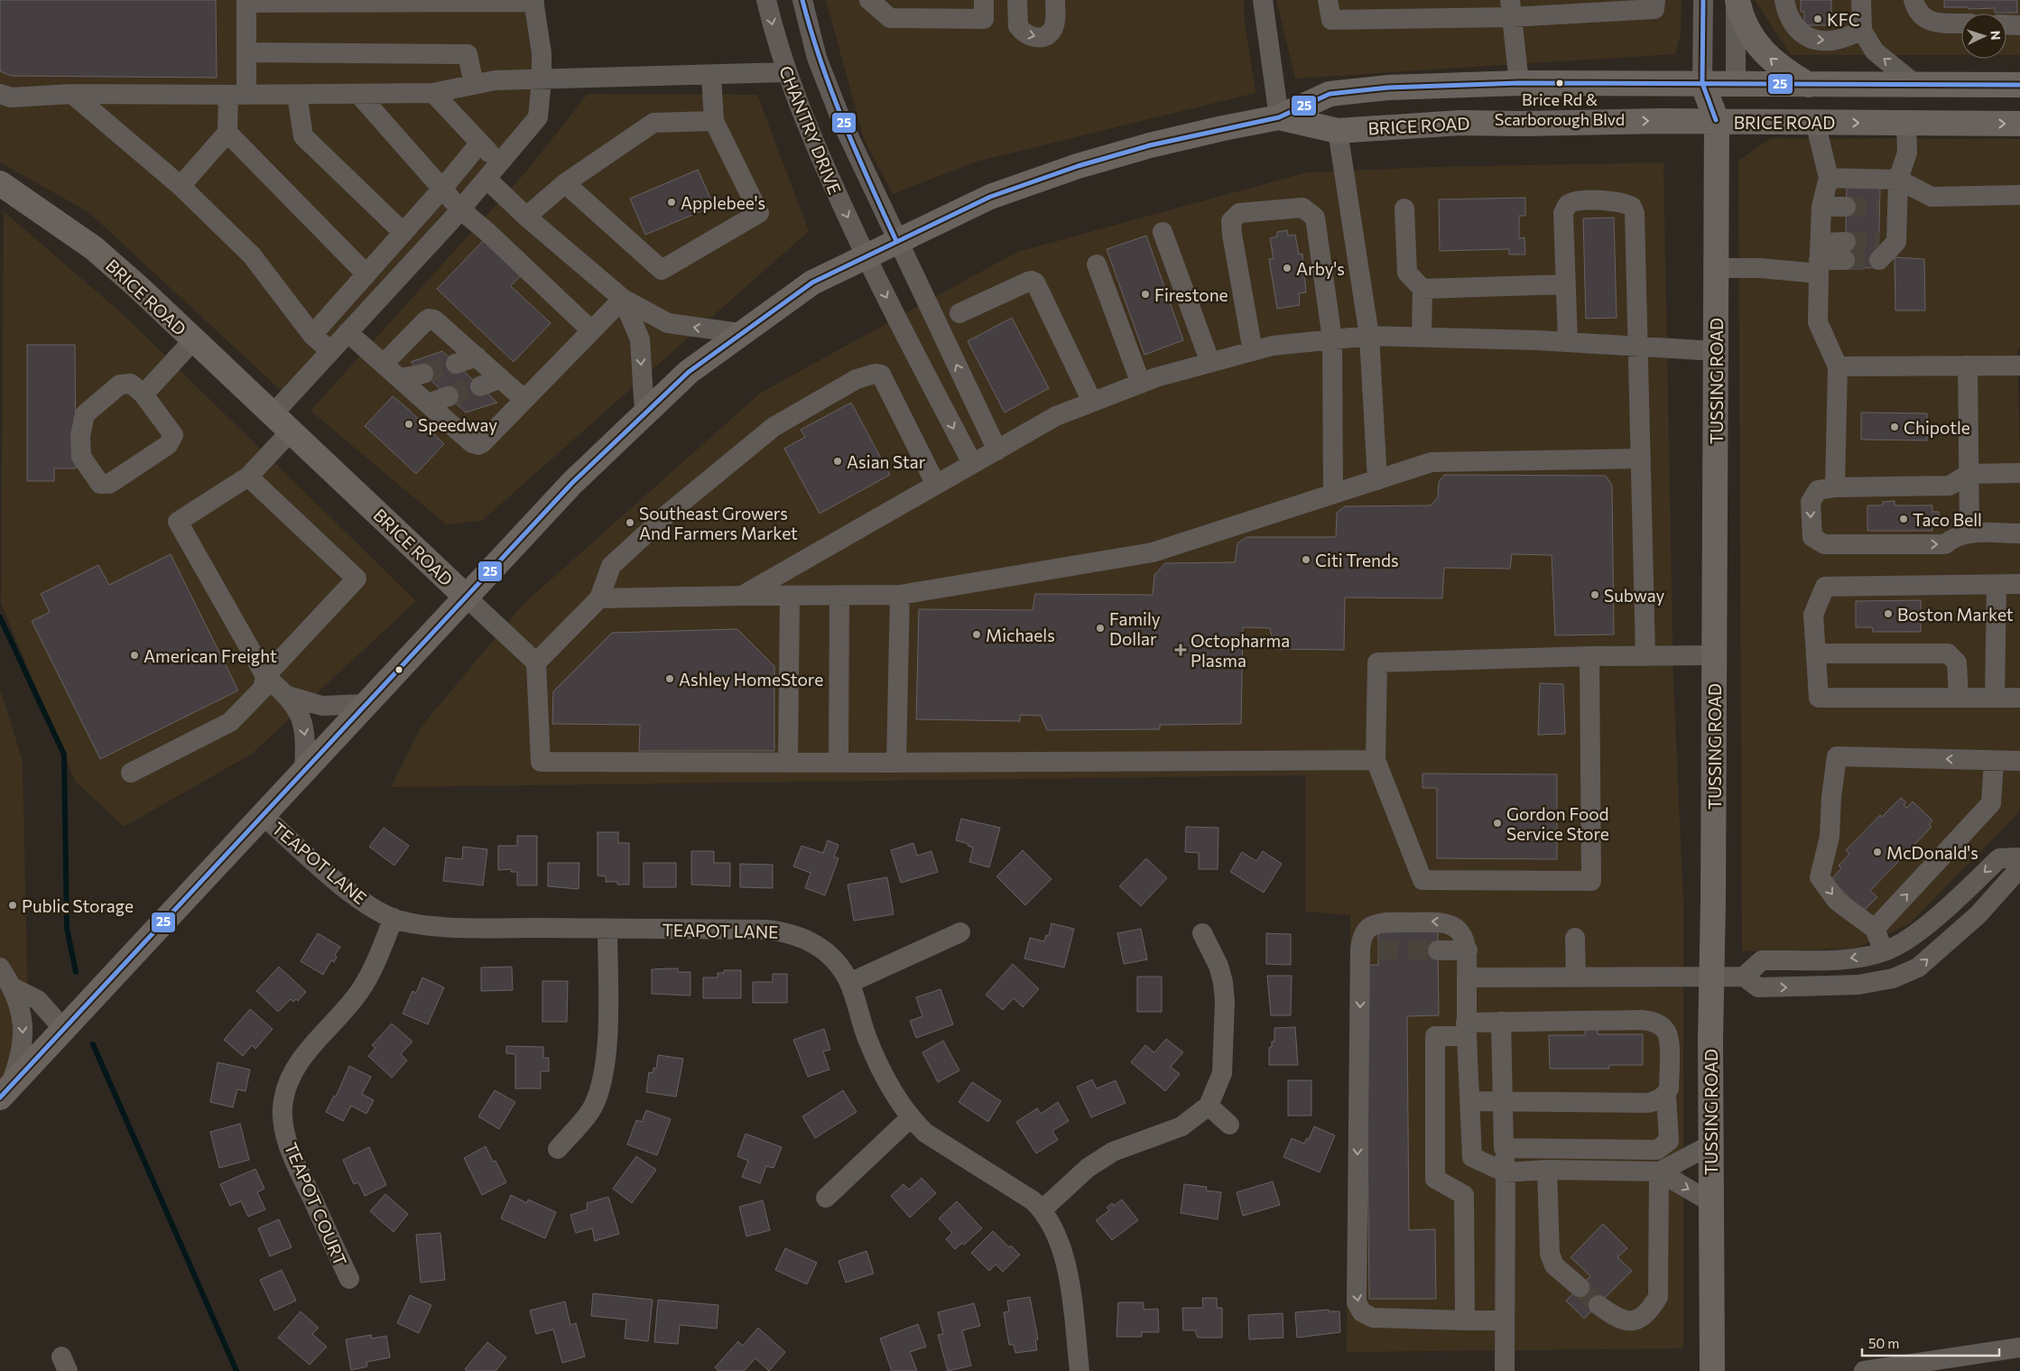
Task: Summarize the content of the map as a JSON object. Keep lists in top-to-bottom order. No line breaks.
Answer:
{"streets":{"main road":["BRICE ROAD","TUSSING ROAD"],"street":["CHANTRY DRIVE","TEAPOT LANE","TEAPOT COURT"]},"crossings":[["BRICE ROAD","CHANTRY DRIVE"],["BRICE ROAD","TUSSING ROAD"],["TEAPOT LANE","TEAPOT COURT"]],"places":{"other":["KFC","Brice Rd & Scarborough Blvd","Applebee's","Arby's","Firestone","Speedway","Chipotle","Asian Star","Taco Bell","Southeast Growers And Farmers Market","Citi Trends","Subway","Boston Market","Family Dollar","Michaels","American Freight","Ashley HomeStore","Gordon Food Service Store","McDonald's","Public Storage"],"health":["Octopharma Plasma"]},"lines":["transit line 25"],"scale_bar":"50 m","north":"right"}
